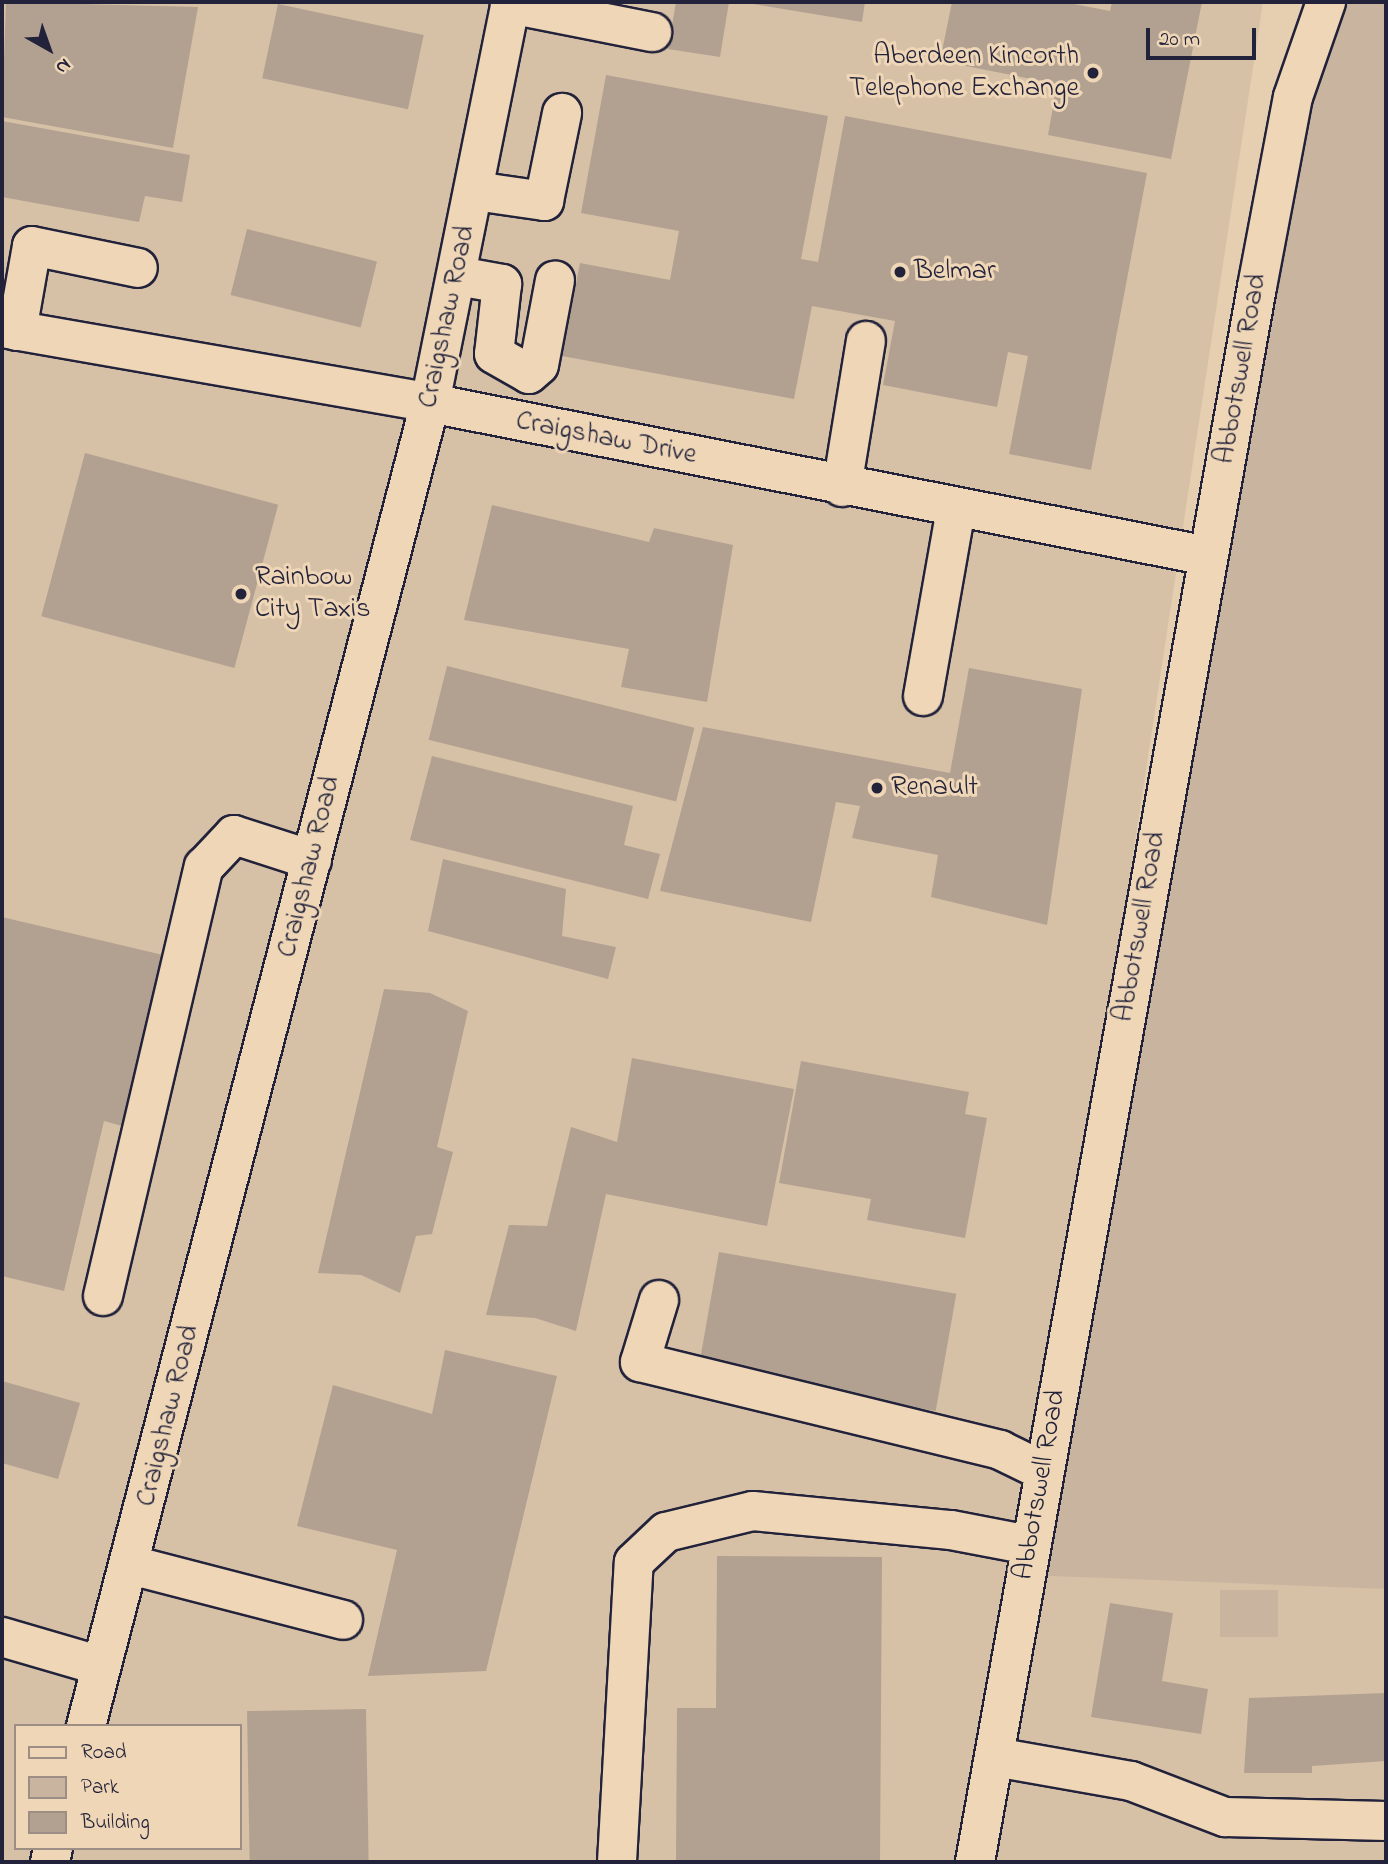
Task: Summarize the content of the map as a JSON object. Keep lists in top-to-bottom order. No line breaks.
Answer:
{"streets":{"street":["Craigshaw Road","Abbotswell Road","Craigshaw Drive"]},"crossings":[["Craigshaw Road","Craigshaw Drive"],["Abbotswell Road","Craigshaw Drive"]],"places":["Aberdeen Kincorth Telephone Exchange","Belmar","Rainbow City Taxis","Renault"],"legend":["Road","Park","Building"],"scale_bar":"20 m","north":"bottom right"}
